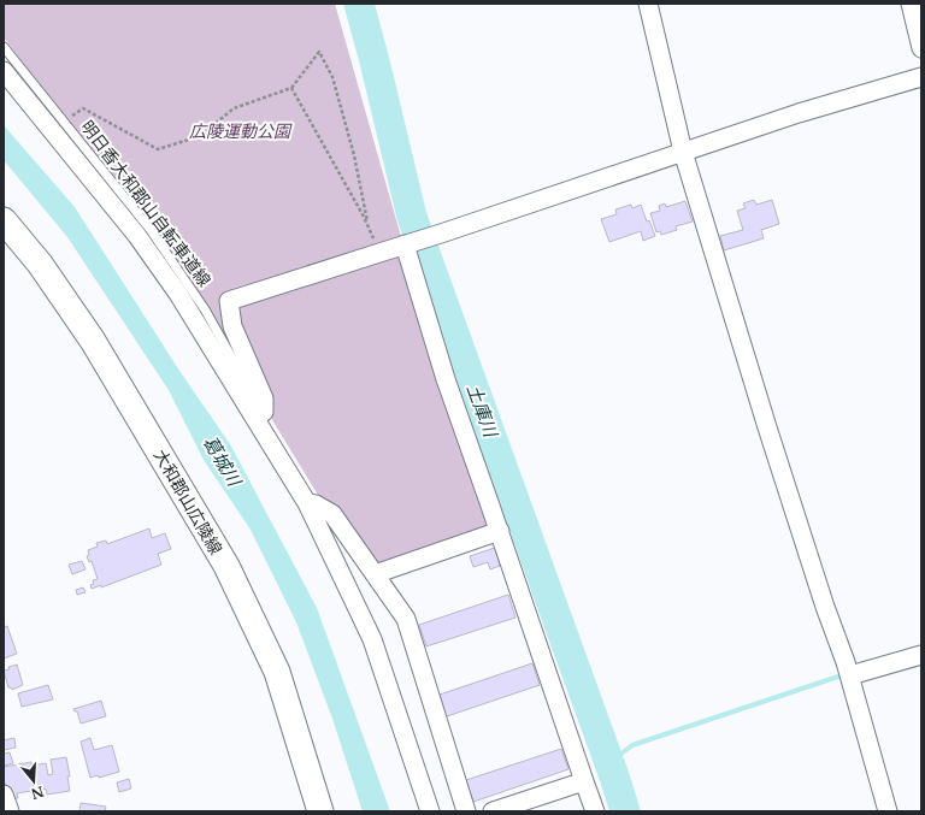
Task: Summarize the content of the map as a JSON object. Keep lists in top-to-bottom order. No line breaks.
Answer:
{"streets":{"main road":["大和郡山広陵線"],"lane":["明日香大和郡山自転車道線"]},"water":["土庫川","葛城川"],"parks":["広陵運動公園"],"north":"bottom"}
